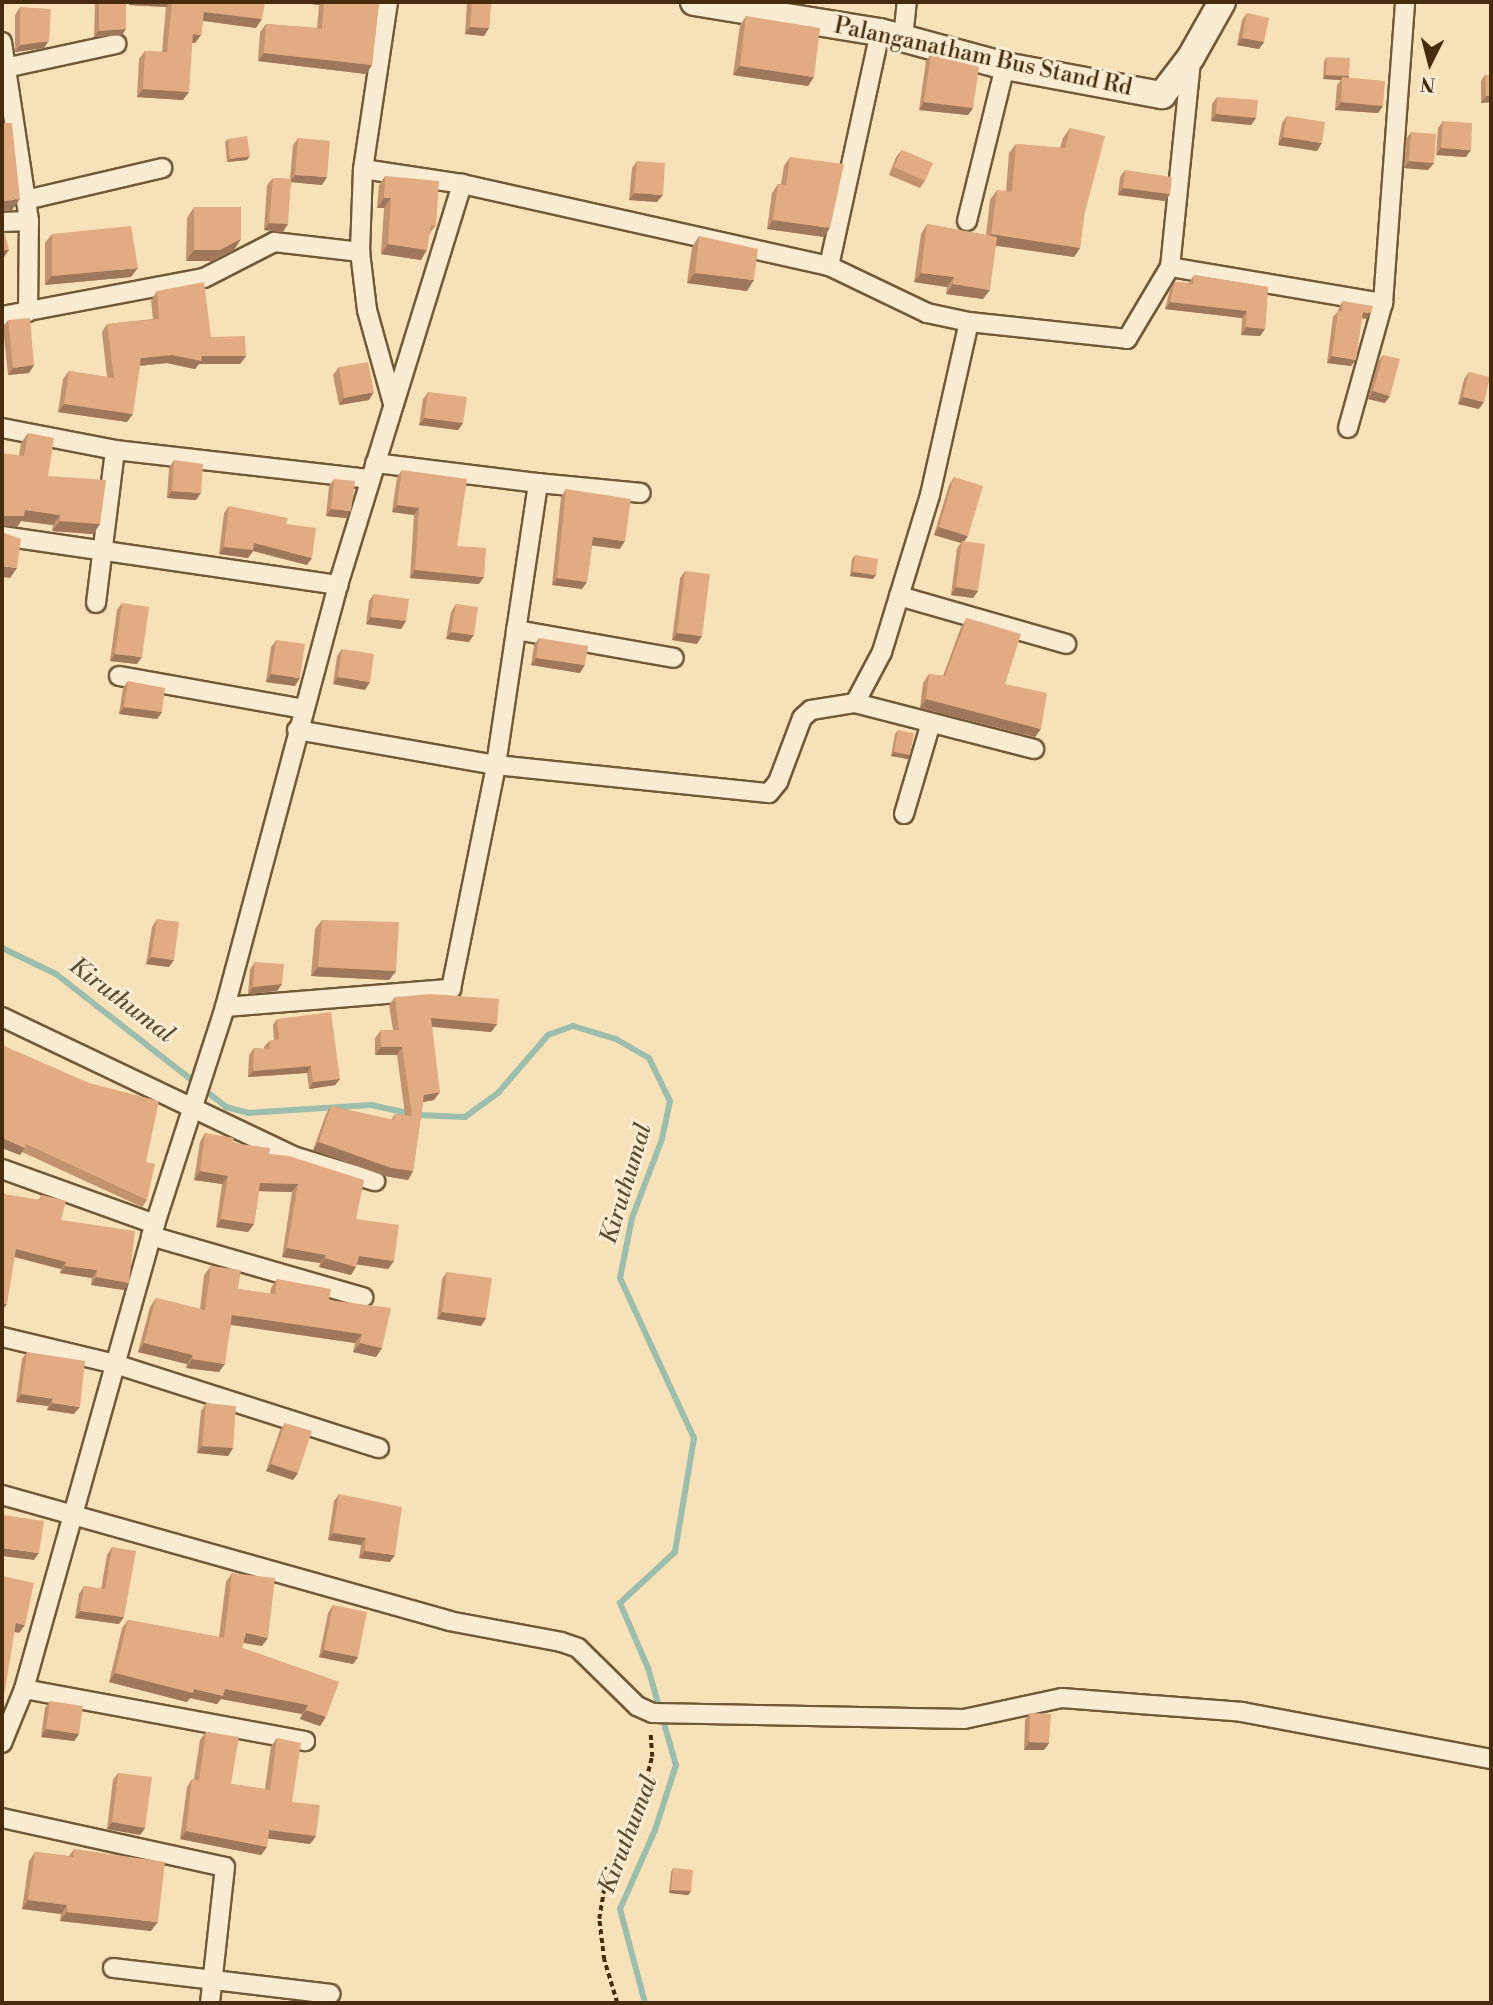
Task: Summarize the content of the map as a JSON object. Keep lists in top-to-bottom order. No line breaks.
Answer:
{"streets":{"street":["Palanganatham Bus Stand Rd"]},"water":["Kiruthumal"],"north":"bottom"}
